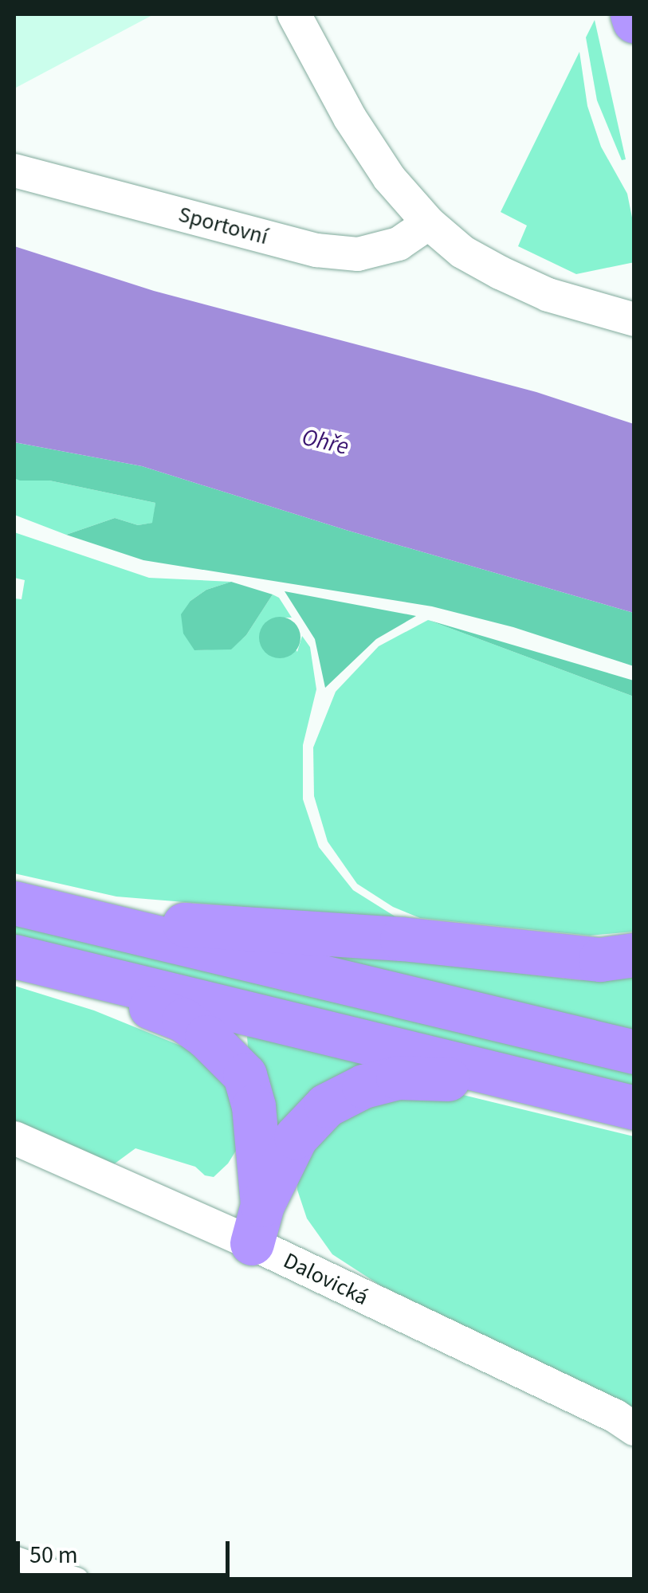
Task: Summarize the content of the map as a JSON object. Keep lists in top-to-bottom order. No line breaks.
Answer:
{"streets":{"street":["Sportovní","Dalovická"]},"water":["Ohře"],"scale_bar":"50 m"}
